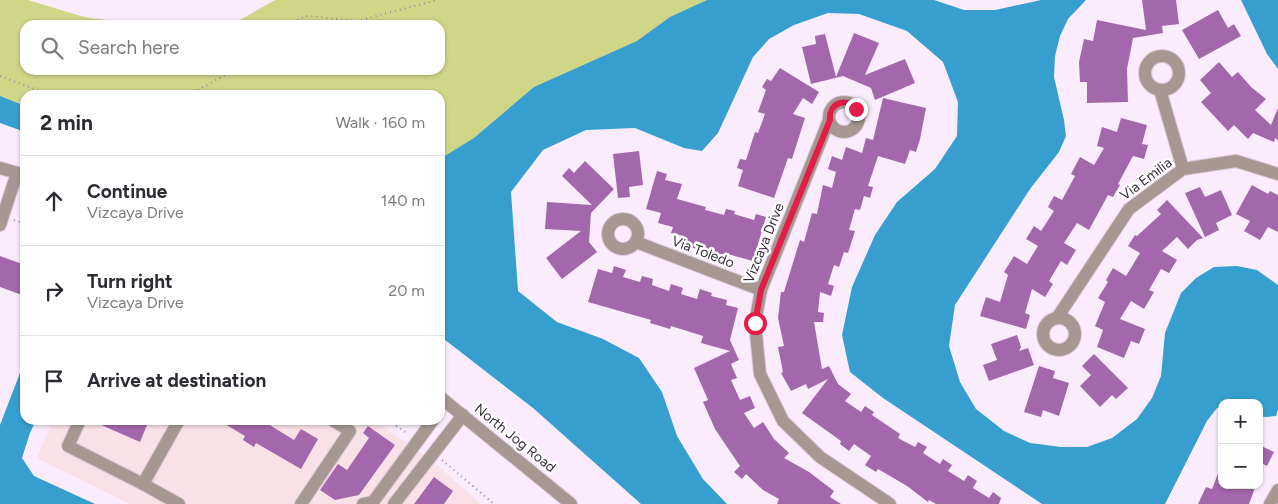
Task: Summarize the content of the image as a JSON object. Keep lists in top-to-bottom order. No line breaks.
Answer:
{"streets":{"street":["Via Emilia","Vizcaya Drive","Via Toledo","North Jog Road"]},"crossings":[["Vizcaya Drive","Via Toledo"]],"page":{"search":"Search here","heading":["2 min","Walk · 160 m"],"list":[["Continue","Vizcaya Drive","140 m"],["Turn right","Vizcaya Drive","20 m"],"Arrive at destination"],"map_buttons":["+","−"]}}
